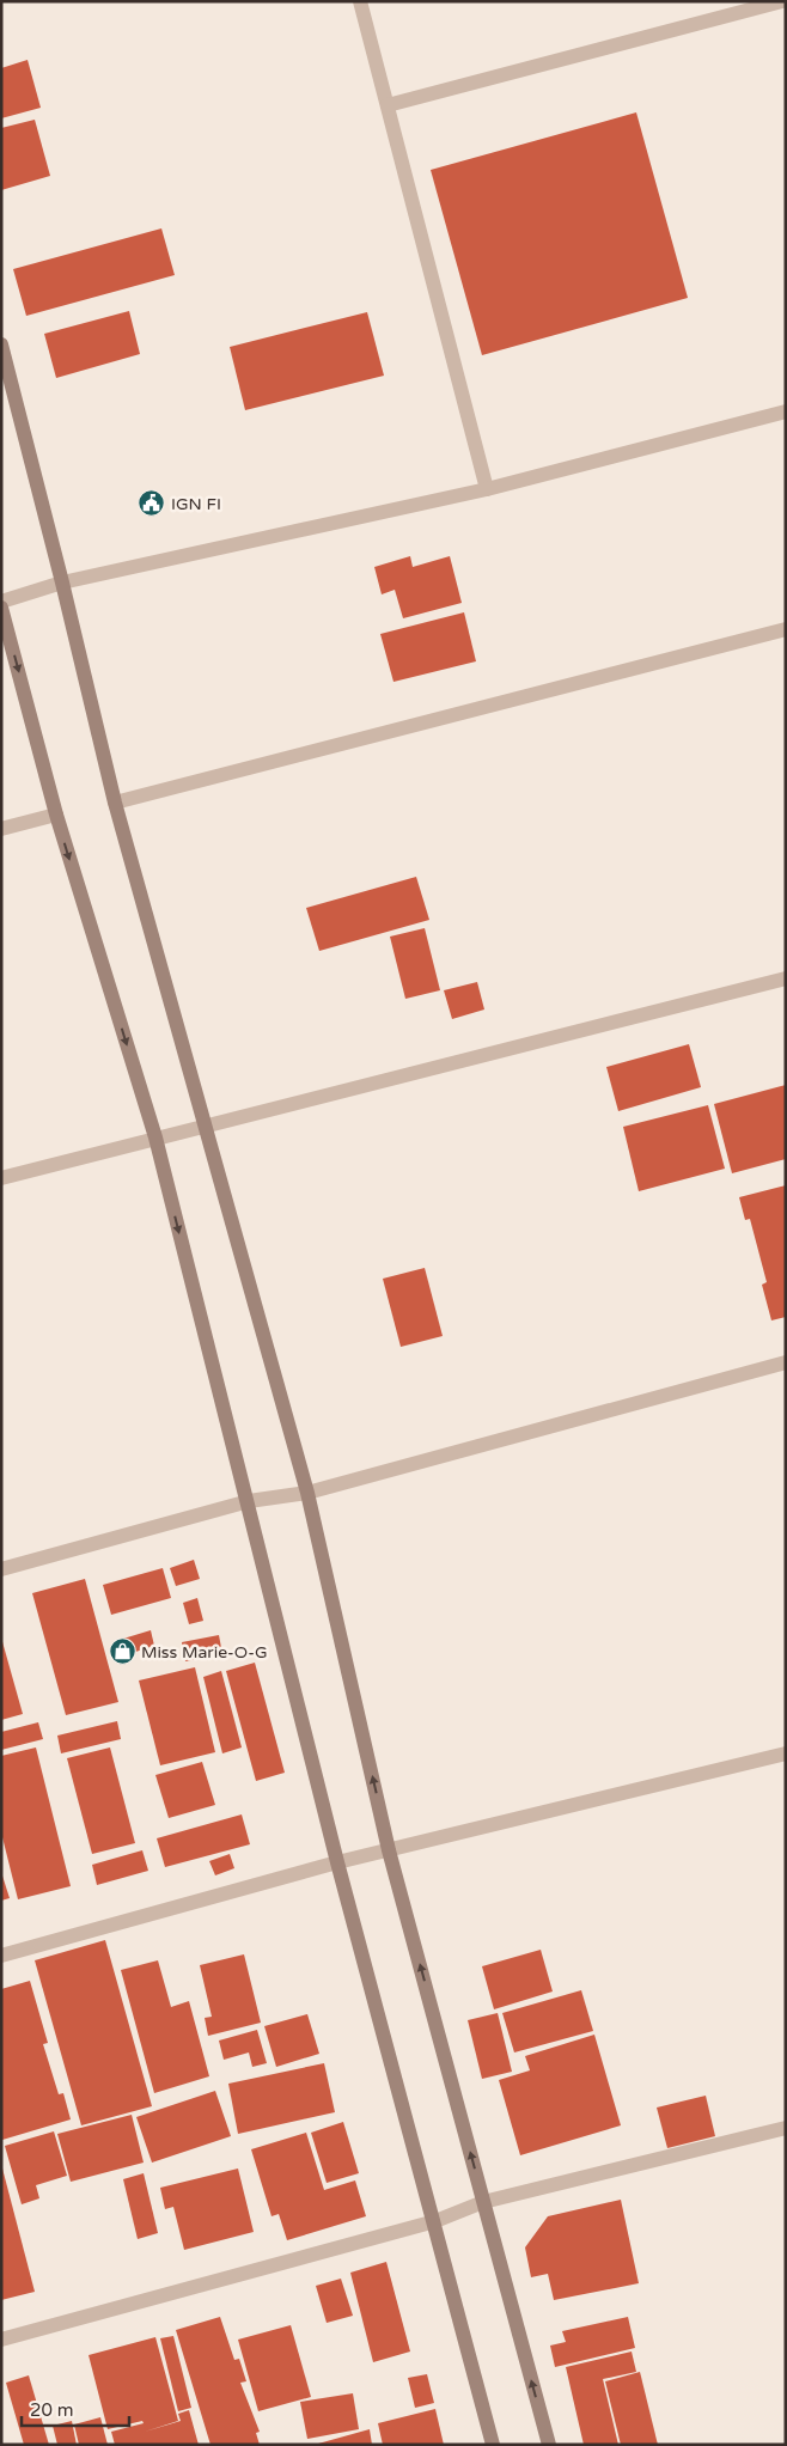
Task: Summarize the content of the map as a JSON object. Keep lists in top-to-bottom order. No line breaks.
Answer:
{"places":{"public building":["IGN FI"],"shop":["Miss Marie-O-G"]},"scale_bar":"20 m"}
